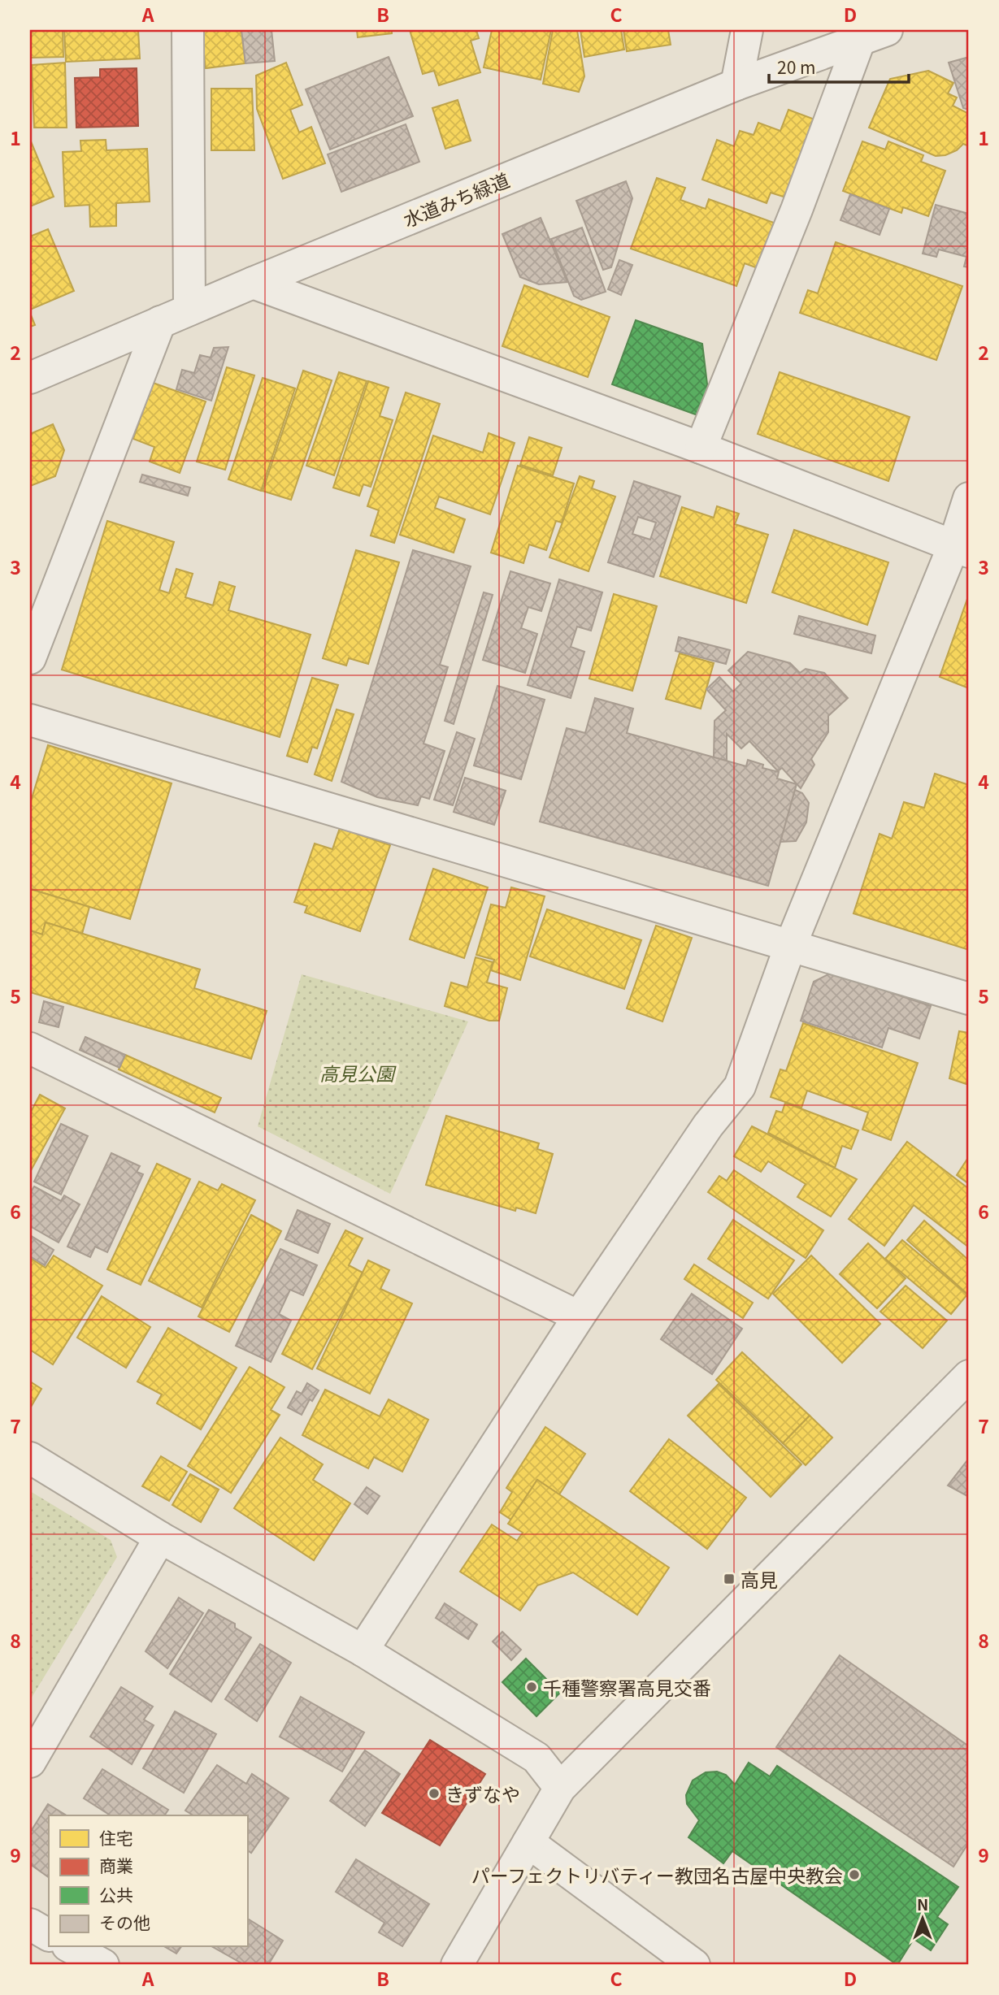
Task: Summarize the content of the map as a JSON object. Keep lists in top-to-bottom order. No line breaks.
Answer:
{"streets":{"street":["水道みち緑道"]},"parks":["高見公園"],"places":{"transit":["高見"],"other":["千種警察署高見交番","きずなや","パーフェクトリバティー教団名古屋中央教会"]},"legend":["住宅","商業","公共","その他"],"scale_bar":"20 m","north":"top","grid":{"columns":["A","B","C","D"],"rows":["1","2","3","4","5","6","7","8","9"]}}
